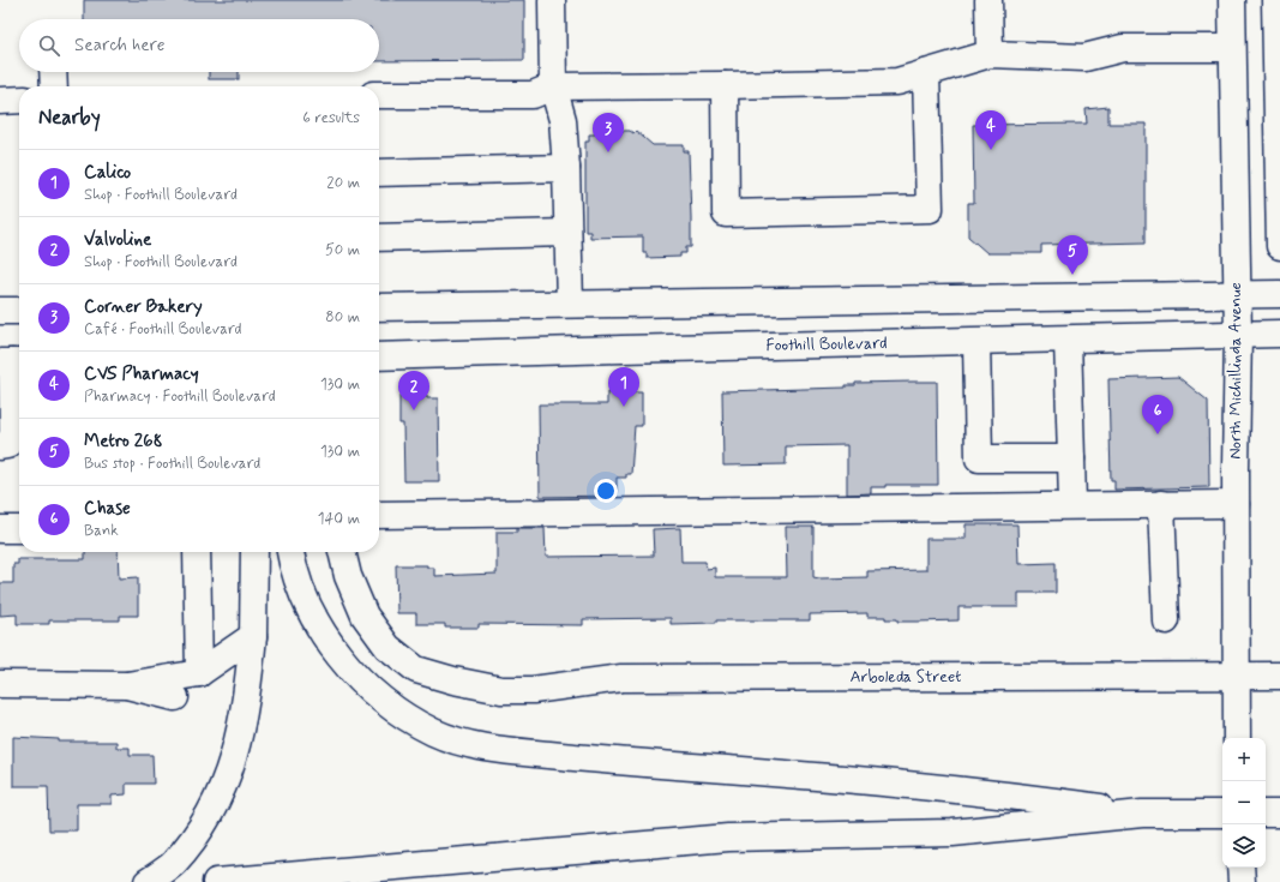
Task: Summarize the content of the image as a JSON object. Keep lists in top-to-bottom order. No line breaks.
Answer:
{"streets":{"main road":["Foothill Boulevard","North Michillinda Avenue","Arboleda Street"]},"crossings":[["Foothill Boulevard","North Michillinda Avenue"],["North Michillinda Avenue","Arboleda Street"]],"page":{"search":"Search here","heading":["Nearby","6 results"],"pins":["4","3","5","1","2","6"],"list":[{"mark":"1","name":"Calico","note":"Shop · Foothill Boulevard","value":"20 m"},{"mark":"2","name":"Valvoline","note":"Shop · Foothill Boulevard","value":"50 m"},{"mark":"3","name":"Corner Bakery","note":"Café · Foothill Boulevard","value":"80 m"},{"mark":"4","name":"CVS Pharmacy","note":"Pharmacy · Foothill Boulevard","value":"130 m"},{"mark":"5","name":"Metro 268","note":"Bus stop · Foothill Boulevard","value":"130 m"},{"mark":"6","name":"Chase","note":"Bank","value":"140 m"}],"map_buttons":["+","−"]}}
